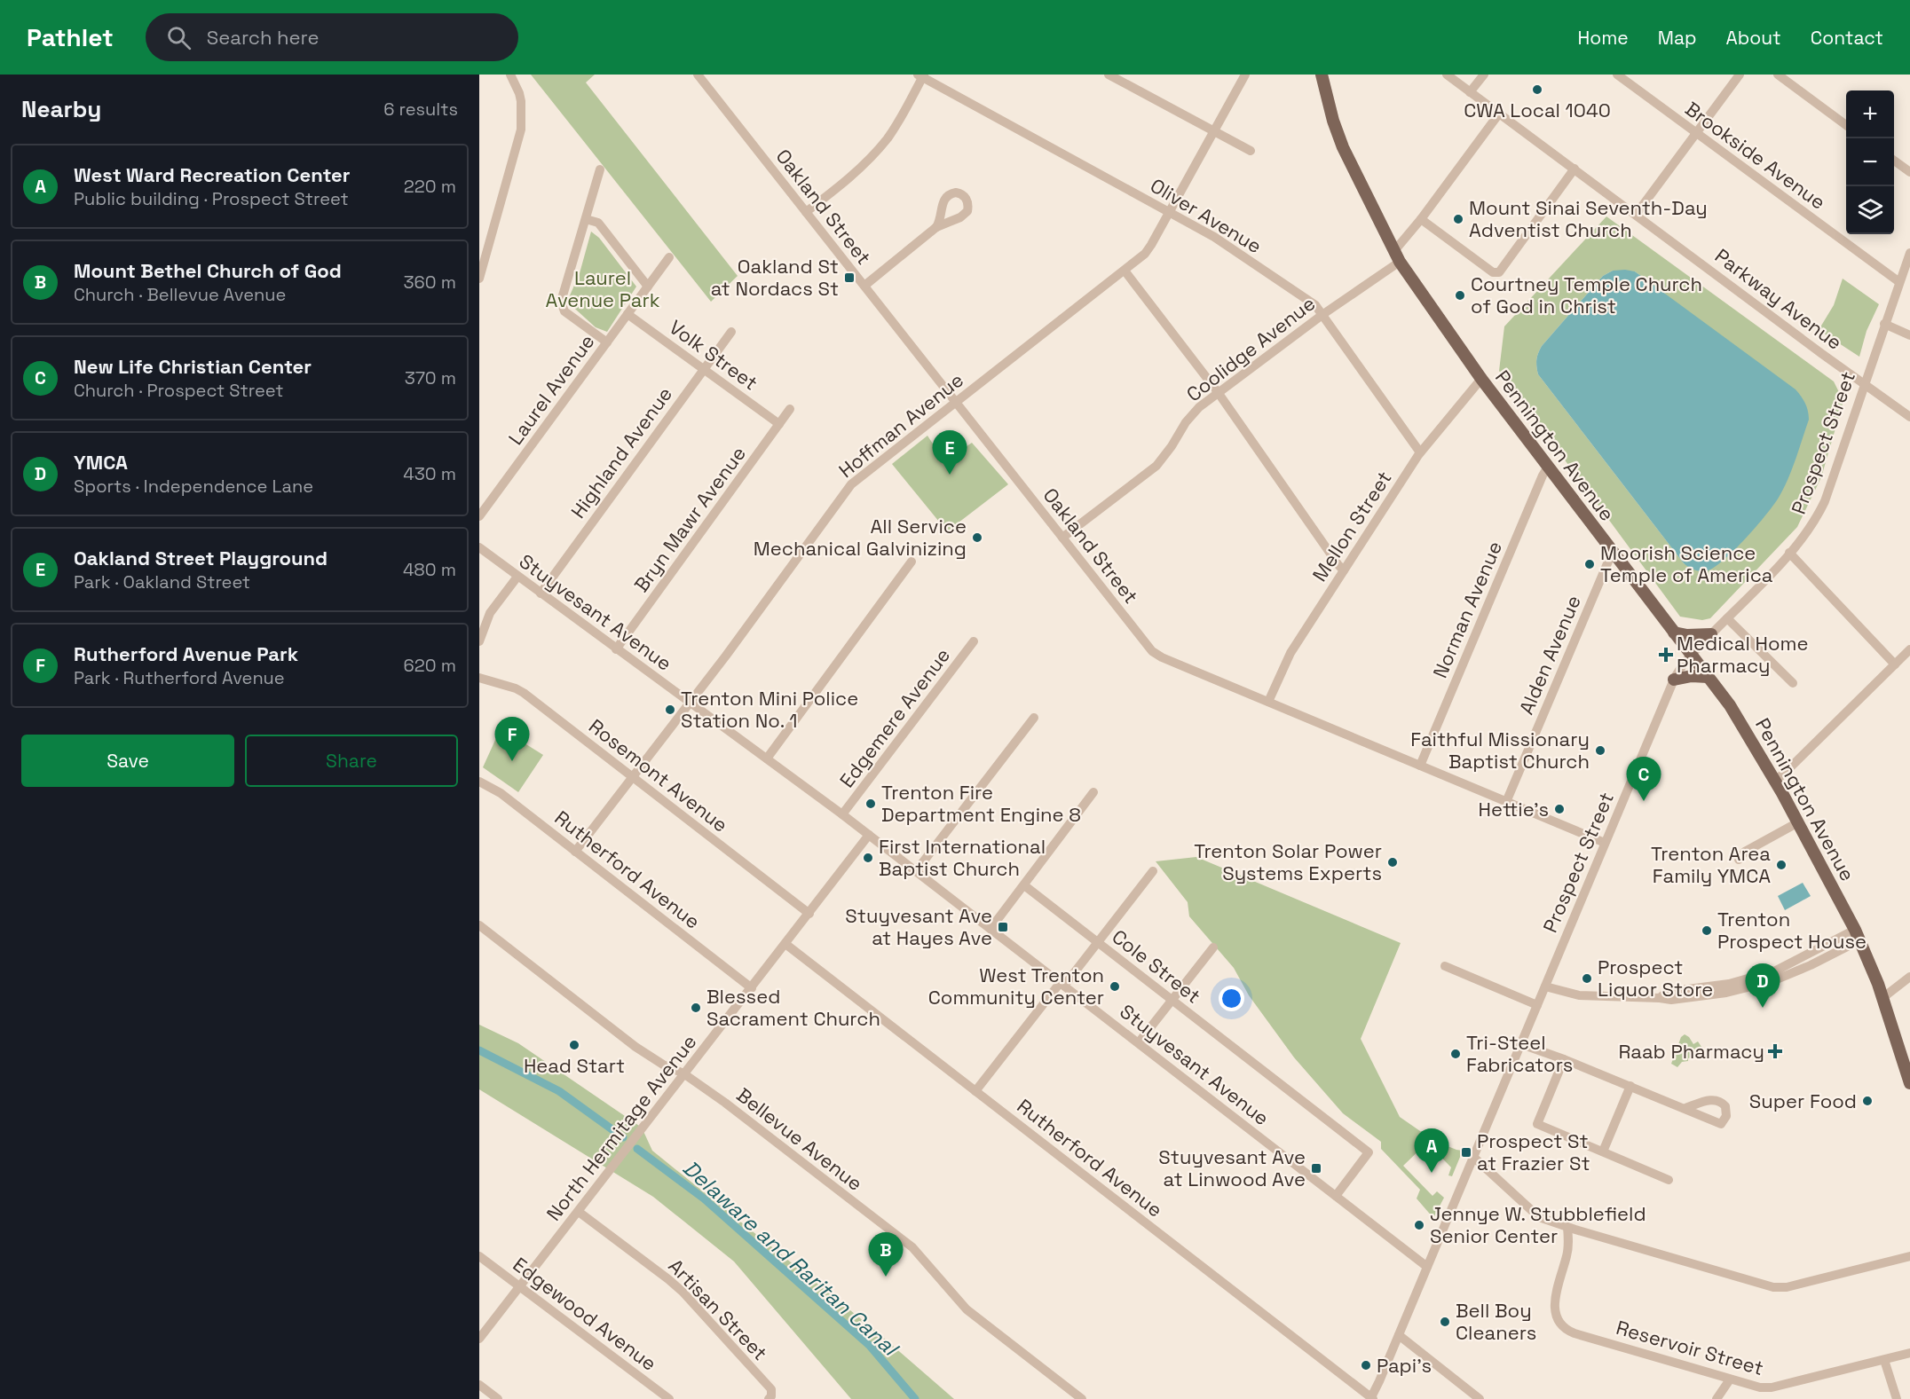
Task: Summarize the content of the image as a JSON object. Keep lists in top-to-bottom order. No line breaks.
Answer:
{"streets":{"main road":["Pennington Avenue"],"street":["Brookside Avenue","Oakland Street","Oliver Avenue","Parkway Avenue","Coolidge Avenue","Volk Street","Laurel Avenue","Hoffman Avenue","Prospect Street","Highland Avenue","Bryn Mawr Avenue","Mellon Street","Norman Avenue","Stuyvesant Avenue","Alden Avenue","Edgemere Avenue","Rosemont Avenue","Rutherford Avenue","Cole Street","North Hermitage Avenue","Bellevue Avenue","Artisan Street","Edgewood Avenue","Reservoir Street"]},"crossings":[["Brookside Avenue","Prospect Street"],["Oakland Street","Coolidge Avenue"],["Oakland Street","Hoffman Avenue"],["Oakland Street","Prospect Street"],["Oakland Street","Mellon Street"],["Oakland Street","Norman Avenue"],["Oakland Street","Alden Avenue"],["Oliver Avenue","Coolidge Avenue"],["Oliver Avenue","Hoffman Avenue"],["Oliver Avenue","Mellon Street"],["Parkway Avenue","Coolidge Avenue"],["Parkway Avenue","Prospect Street"],["Coolidge Avenue","Pennington Avenue"],["Volk Street","Laurel Avenue"],["Volk Street","Highland Avenue"],["Volk Street","Bryn Mawr Avenue"],["Hoffman Avenue","Stuyvesant Avenue"],["Hoffman Avenue","Rosemont Avenue"],["Hoffman Avenue","Rutherford Avenue"],["Prospect Street","Pennington Avenue"],["Prospect Street","Stuyvesant Avenue"],["Prospect Street","Rutherford Avenue"],["Pennington Avenue","Mellon Street"],["Pennington Avenue","Norman Avenue"],["Pennington Avenue","Alden Avenue"],["Highland Avenue","Stuyvesant Avenue"],["Bryn Mawr Avenue","Stuyvesant Avenue"],["Stuyvesant Avenue","Edgemere Avenue"],["Stuyvesant Avenue","Cole Street"],["Stuyvesant Avenue","North Hermitage Avenue"],["Rosemont Avenue","North Hermitage Avenue"],["Rutherford Avenue","North Hermitage Avenue"],["North Hermitage Avenue","Bellevue Avenue"],["North Hermitage Avenue","Artisan Street"],["North Hermitage Avenue","Edgewood Avenue"]],"water":["Delaware and Raritan Canal"],"parks":["Laurel Avenue Park"],"places":{"other":["CWA Local 1040","Mount Sinai Seventh-Day Adventist Church","Courtney Temple Church of God in Christ","All Service Mechanical Galvinizing","Moorish Science Temple of America","Trenton Mini Police Station No. 1","Faithful Missionary Baptist Church","Trenton Fire Department Engine 8","Hettie's","First International Baptist Church","Trenton Solar Power Systems Experts","Trenton Area Family YMCA","Trenton Prospect House","Prospect Liquor Store","West Trenton Community Center","Blessed Sacrament Church","Head Start","Tri-Steel Fabricators","Super Food","Jennye W. Stubblefield Senior Center","Bell Boy Cleaners","Papi's"],"transit":["Oakland St at Nordacs St","Stuyvesant Ave at Hayes Ave","Prospect St at Frazier St","Stuyvesant Ave at Linwood Ave"],"health":["Medical Home Pharmacy","Raab Pharmacy"]},"page":{"header":"Pathlet","search":"Search here","nav":["Home","Map","About","Contact"],"heading":["Nearby","6 results"],"map_buttons":["+","−"],"list":[{"mark":"A","name":"West Ward Recreation Center","note":"Public building · Prospect Street","value":"220 m"},{"mark":"B","name":"Mount Bethel Church of God","note":"Church · Bellevue Avenue","value":"360 m"},{"mark":"C","name":"New Life Christian Center","note":"Church · Prospect Street","value":"370 m"},{"mark":"D","name":"YMCA","note":"Sports · Independence Lane","value":"430 m"},{"mark":"E","name":"Oakland Street Playground","note":"Park · Oakland Street","value":"480 m"},{"mark":"F","name":"Rutherford Avenue Park","note":"Park · Rutherford Avenue","value":"620 m"}],"pins":["E","F","C","D","A","B"],"buttons":["Save","Share"]}}
